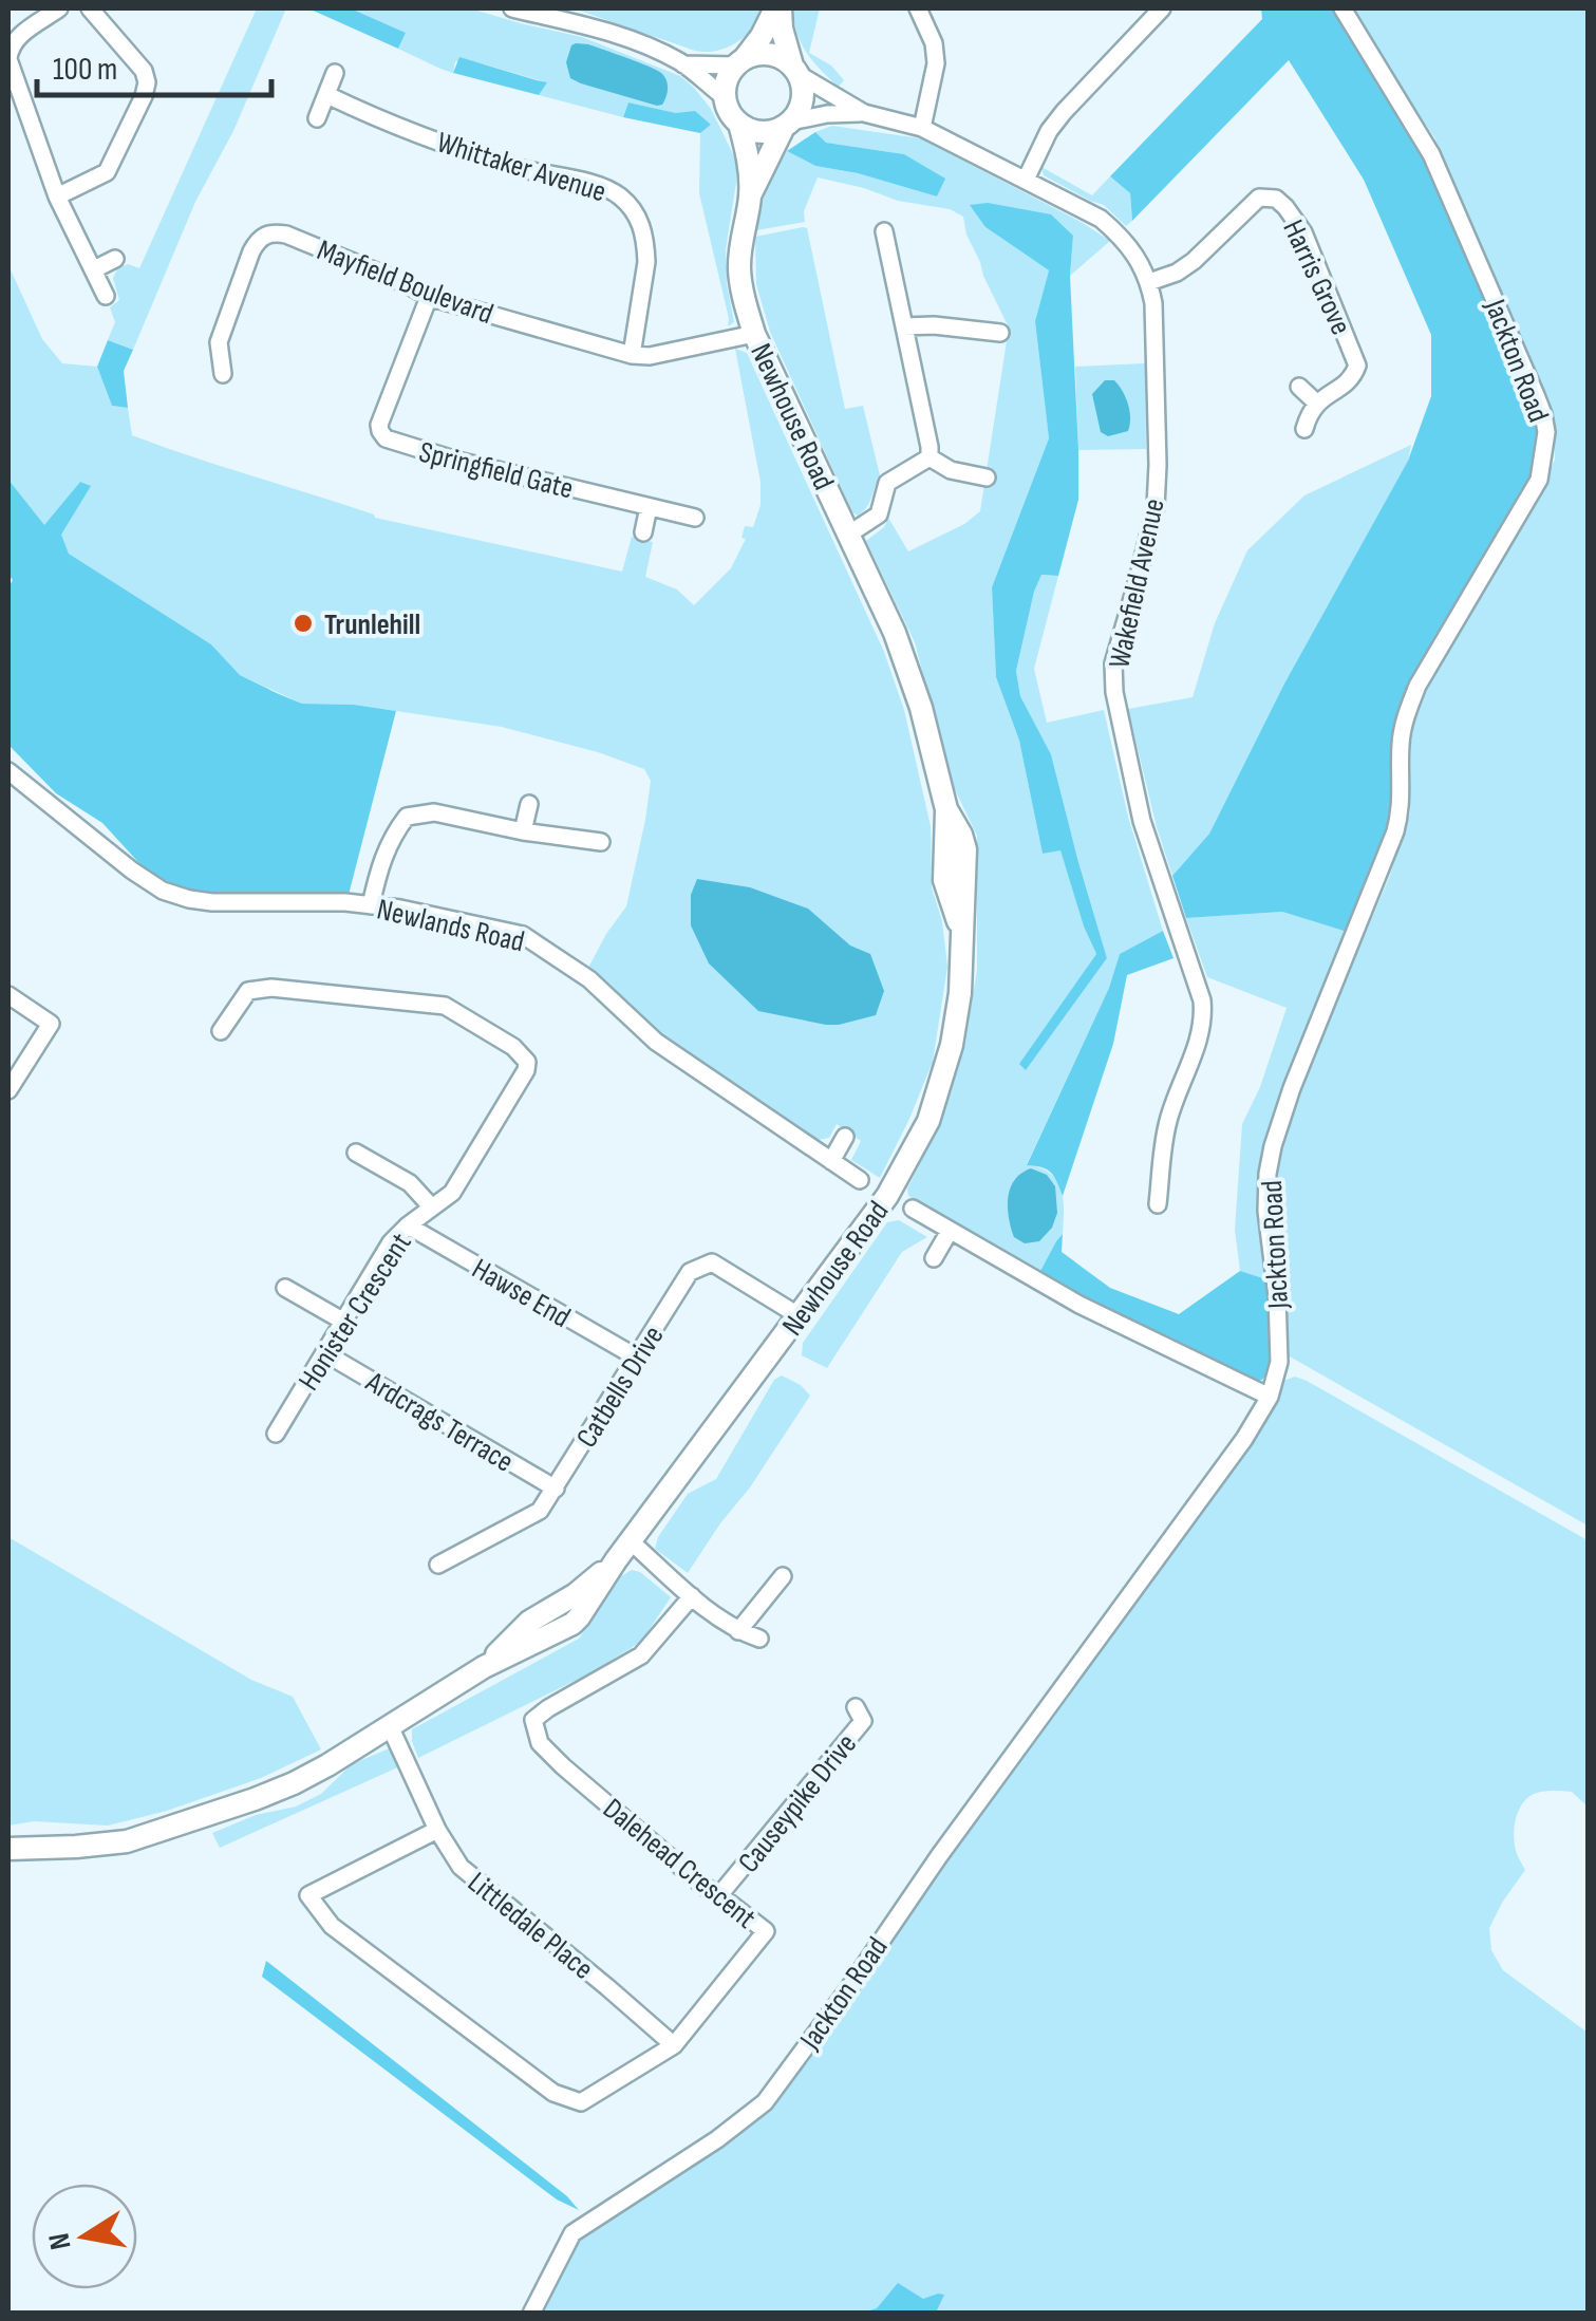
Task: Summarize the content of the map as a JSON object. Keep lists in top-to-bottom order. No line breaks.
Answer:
{"streets":{"street":["Whittaker Avenue","Harris Grove","Mayfield Boulevard","Jackton Road","Newhouse Road","Springfield Gate","Wakefield Avenue","Newlands Road","Hawse End","Honister Crescent","Catbells Drive","Ardcrags Terrace","Causeypike Drive","Dalehead Crescent","Littledale Place"]},"crossings":[["Whittaker Avenue","Mayfield Boulevard"],["Harris Grove","Wakefield Avenue"],["Mayfield Boulevard","Newhouse Road"],["Mayfield Boulevard","Springfield Gate"],["Newhouse Road","Wakefield Avenue"],["Newhouse Road","Catbells Drive"],["Newhouse Road","Littledale Place"],["Hawse End","Honister Crescent"],["Hawse End","Catbells Drive"],["Honister Crescent","Ardcrags Terrace"],["Catbells Drive","Ardcrags Terrace"],["Causeypike Drive","Dalehead Crescent"],["Dalehead Crescent","Littledale Place"]],"places":["Trunlehill"],"scale_bar":"100 m","north":"left"}
